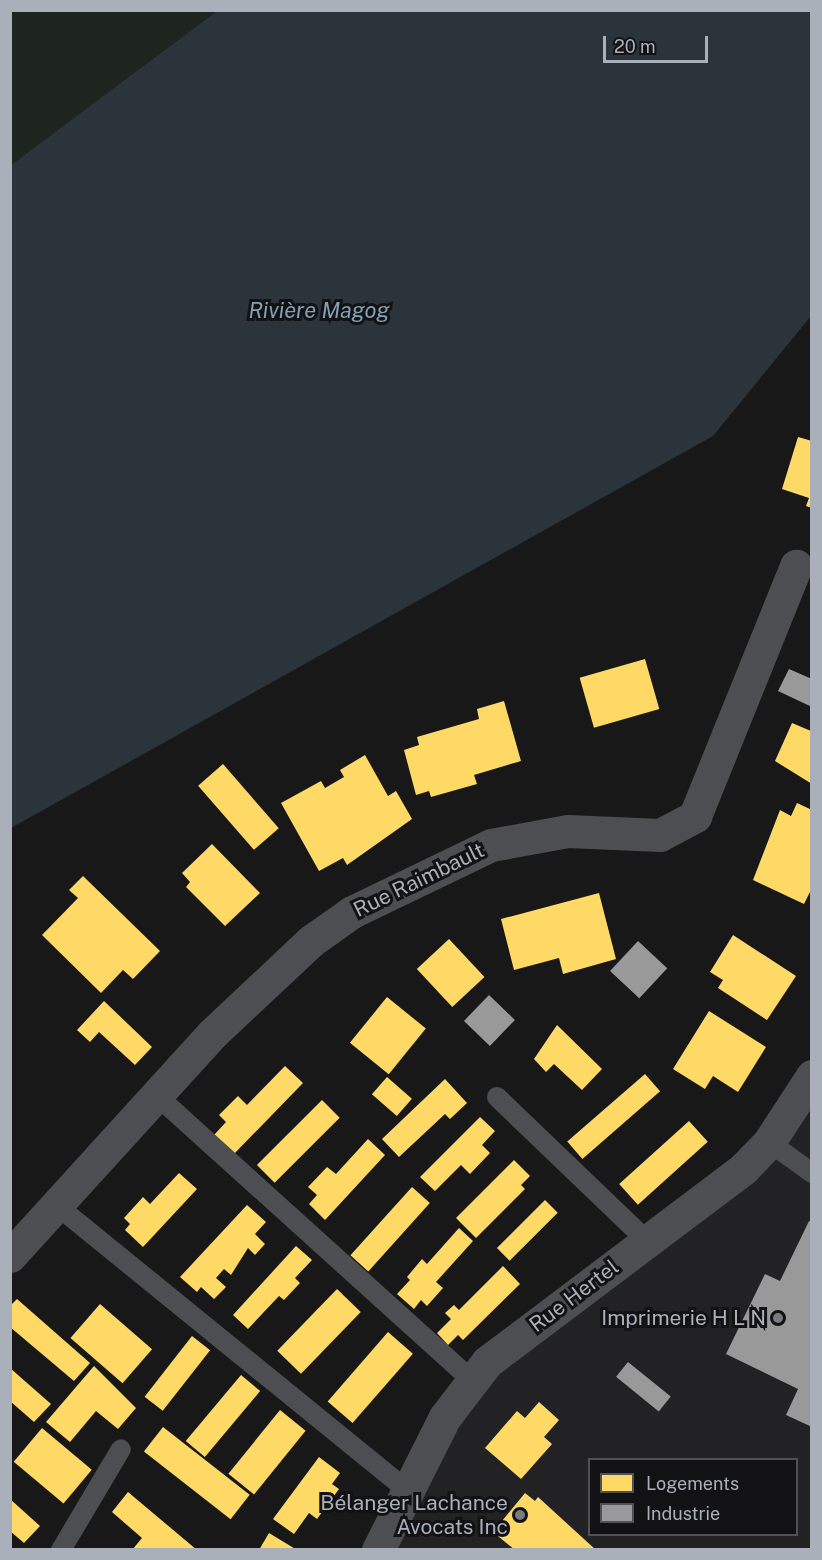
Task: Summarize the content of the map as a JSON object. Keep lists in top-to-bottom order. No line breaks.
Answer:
{"streets":{"street":["Rue Raimbault","Rue Hertel"]},"water":["Rivière Magog"],"places":["Imprimerie H L N","Bélanger Lachance Avocats Inc"],"legend":["Logements","Industrie"],"scale_bar":"20 m"}
